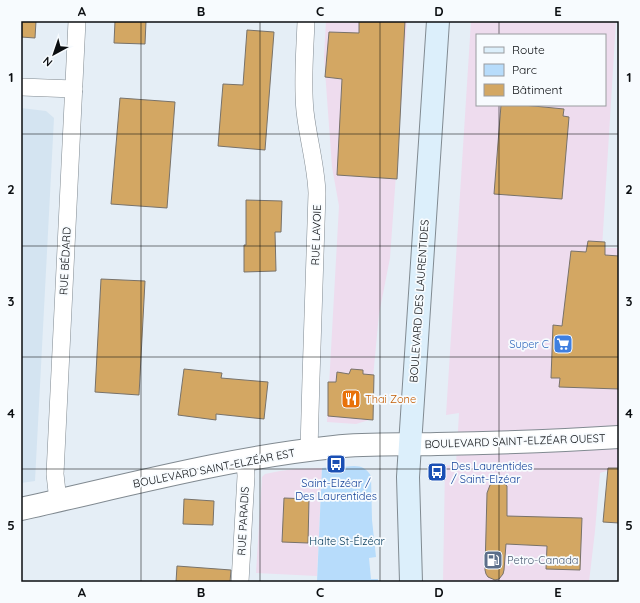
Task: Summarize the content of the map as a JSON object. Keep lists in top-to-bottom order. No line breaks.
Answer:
{"streets":{"main road":["BOULEVARD DES LAURENTIDES"],"street":["RUE LAVOIE","RUE BÉDARD","BOULEVARD SAINT-ELZÉAR OUEST","BOULEVARD SAINT-ELZÉAR EST","RUE PARADIS"]},"crossings":[["RUE LAVOIE","BOULEVARD SAINT-ELZÉAR EST"],["RUE BÉDARD","BOULEVARD SAINT-ELZÉAR EST"],["BOULEVARD DES LAURENTIDES","BOULEVARD SAINT-ELZÉAR OUEST"],["BOULEVARD DES LAURENTIDES","BOULEVARD SAINT-ELZÉAR EST"],["BOULEVARD SAINT-ELZÉAR OUEST","BOULEVARD SAINT-ELZÉAR EST"],["BOULEVARD SAINT-ELZÉAR EST","RUE PARADIS"]],"parks":["Halte St-Élzéar"],"places":{"supermarket":["Super C"],"restaurant":["Thai Zone"],"bus stop":["Saint-Elzéar / Des Laurentides","Des Laurentides / Saint-Elzéar"],"fuel station":["Petro-Canada"]},"legend":["Route","Parc","Bâtiment"],"north":"bottom left","grid":{"columns":["A","B","C","D","E"],"rows":["1","2","3","4","5"]}}
